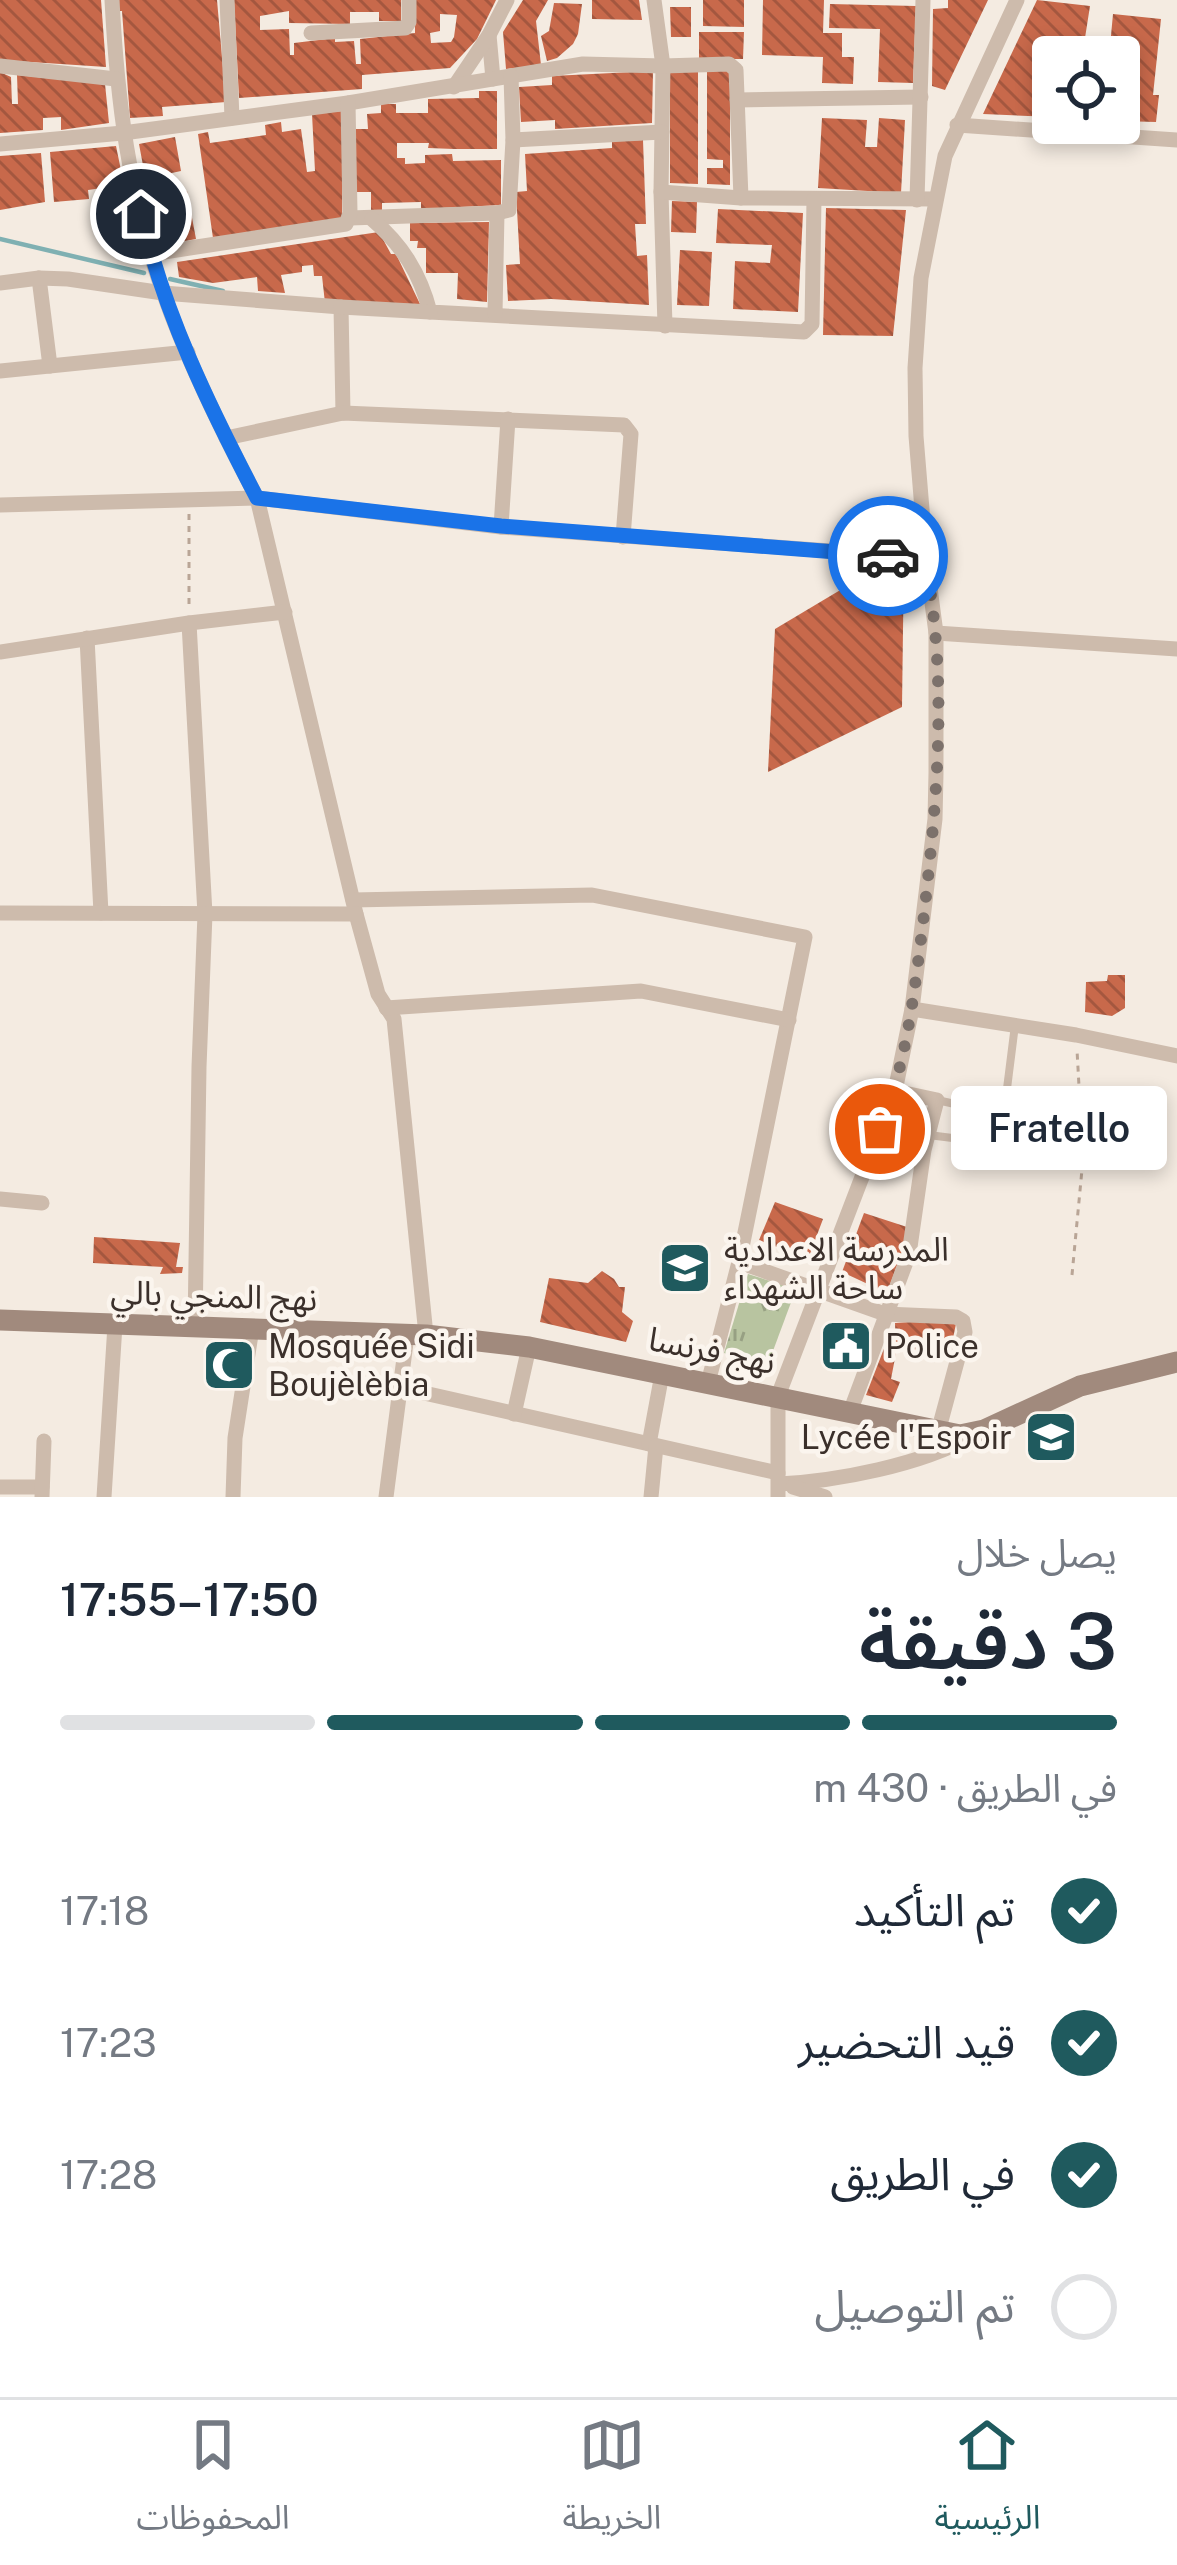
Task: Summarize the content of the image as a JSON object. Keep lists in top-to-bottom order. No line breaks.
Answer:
{"streets":{"street":["نهج المنجي بالي","نهج فرنسا"]},"crossings":[["نهج المنجي بالي","نهج فرنسا"]],"places":{"other":["Fratello"],"school or university":["المدرسة الاعدادية ساحة الشهداء","Lycée l'Espoir"],"public building":["Police"],"mosque":["Mosquée Sidi Boujèlèbia"]},"page":{"bubble":"Fratello","heading":["3 دقيقة","يصل خلال","17:50–17:55"],"bar":"في الطريق · 430 m","list":[["تم التأكيد","17:18"],["قيد التحضير","17:23"],["في الطريق","17:28"],"تم التوصيل"],"tabs":["الرئيسية","الخريطة","المحفوظات"]}}
